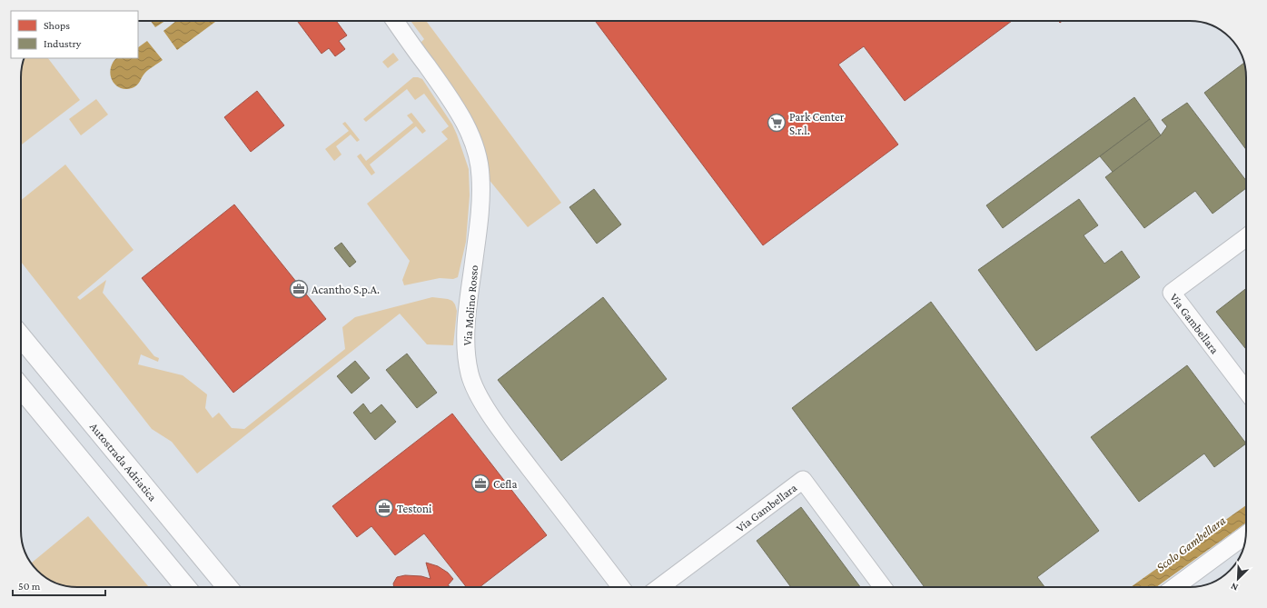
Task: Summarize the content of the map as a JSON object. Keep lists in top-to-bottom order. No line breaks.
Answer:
{"streets":{"highway":["Autostrada Adriatica"],"street":["Via Molino Rosso","Via Gambellara"]},"water":["Scolo Gambellara"],"places":{"supermarket":["Park Center S.r.l."],"office":["Acantho S.p.A.","Cefla","Testoni"]},"legend":["Shops","Industry"],"scale_bar":"50 m","north":"bottom left"}
